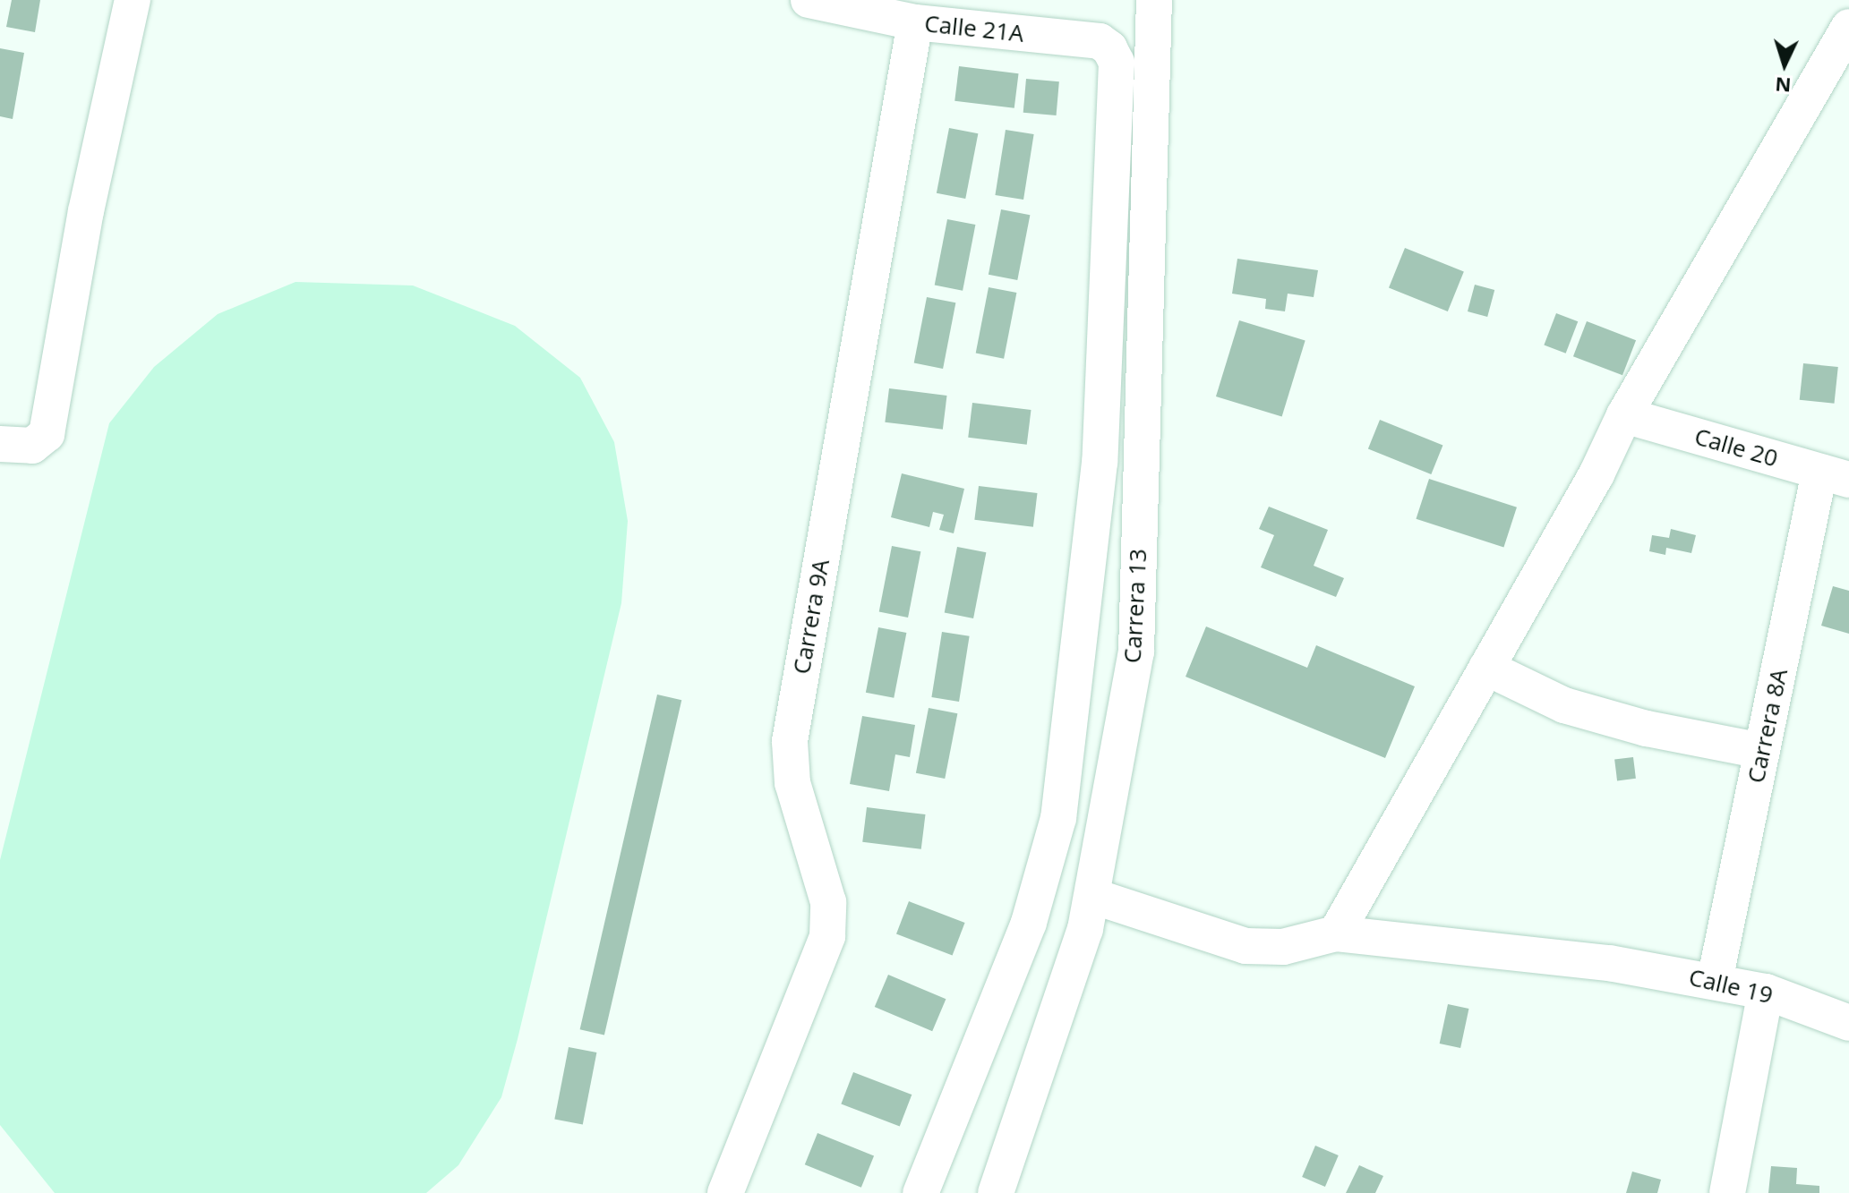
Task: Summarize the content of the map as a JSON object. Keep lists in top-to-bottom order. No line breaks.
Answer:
{"streets":{"street":["Calle 21A","Calle 20","Carrera 13","Carrera 9A","Carrera 8A","Calle 19"]},"crossings":[["Calle 21A","Carrera 9A"],["Calle 20","Carrera 8A"],["Carrera 8A","Calle 19"]],"north":"bottom"}
